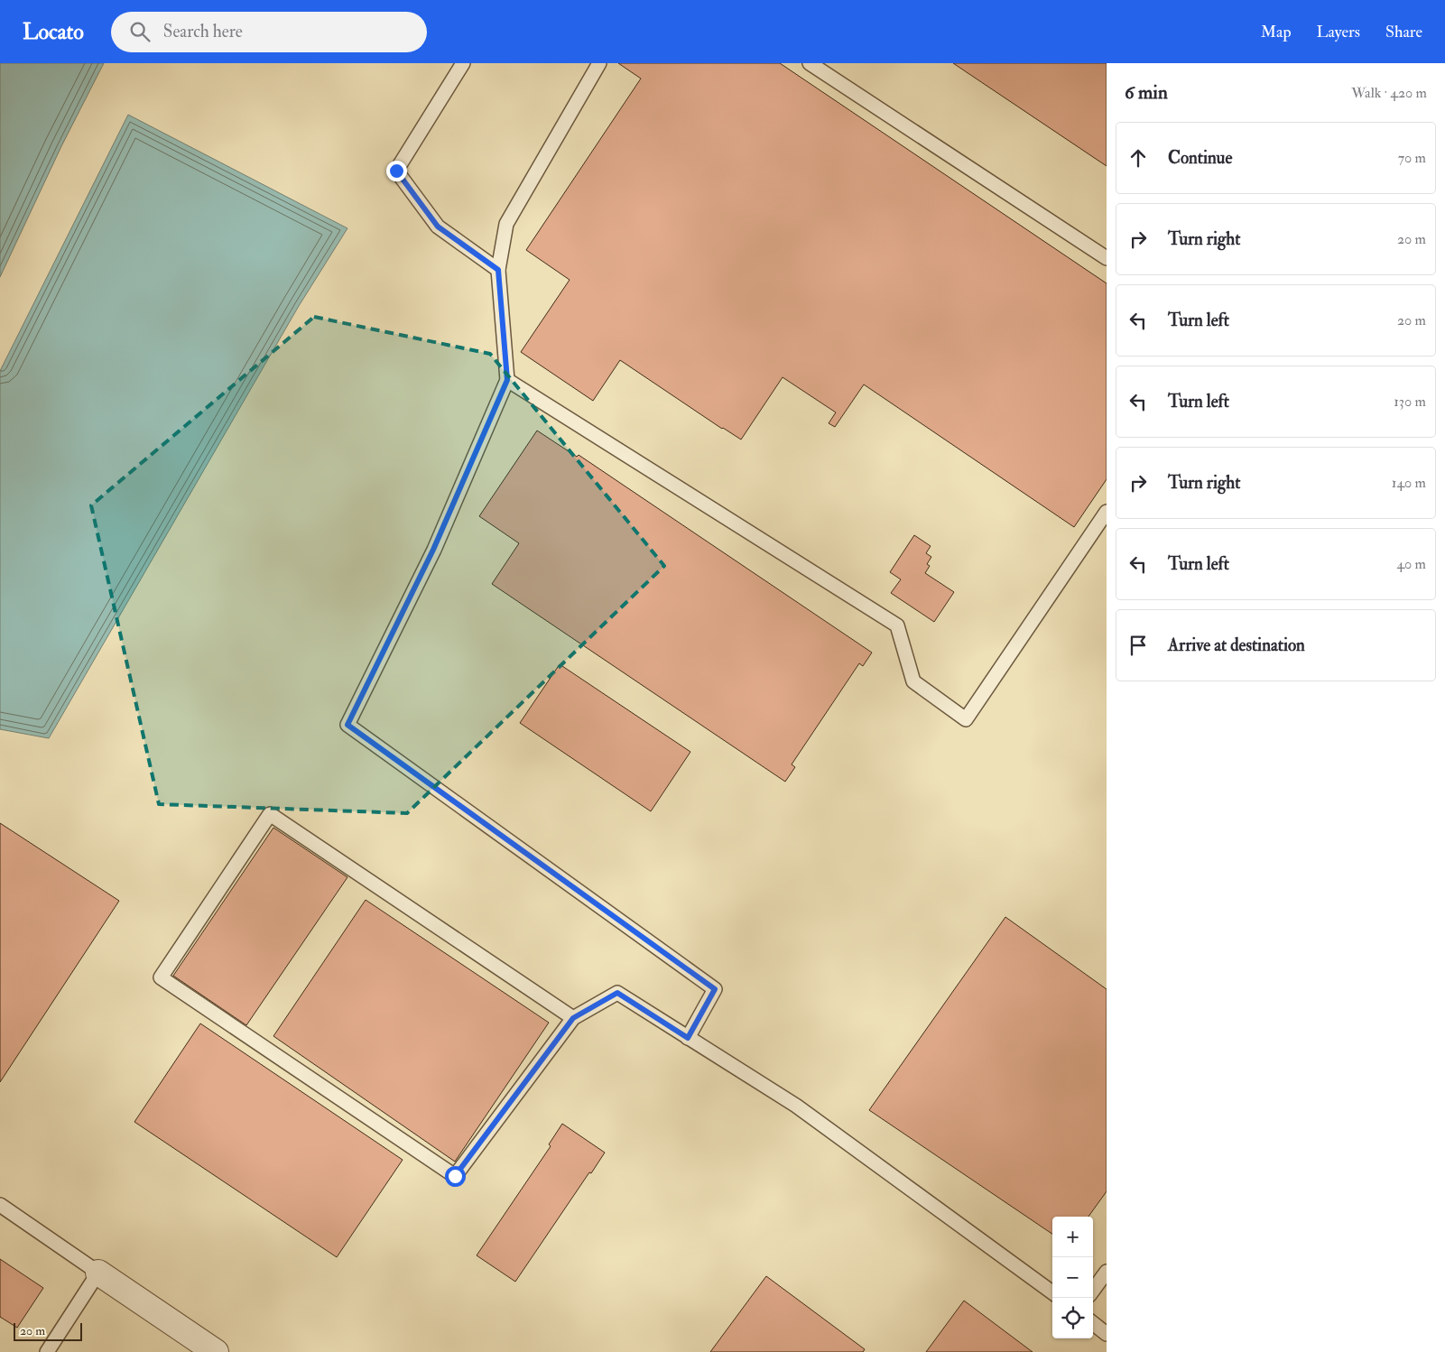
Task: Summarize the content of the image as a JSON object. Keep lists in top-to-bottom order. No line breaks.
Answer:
{"scale_bar":"20 m","page":{"header":"Locato","search":"Search here","nav":["Map","Layers","Share"],"heading":["6 min","Walk · 420 m"],"list":[["Continue","70 m"],["Turn right","20 m"],["Turn left","20 m"],["Turn left","130 m"],["Turn right","140 m"],["Turn left","40 m"],"Arrive at destination"],"map_buttons":["+","−"],"scale":"20 m"}}
